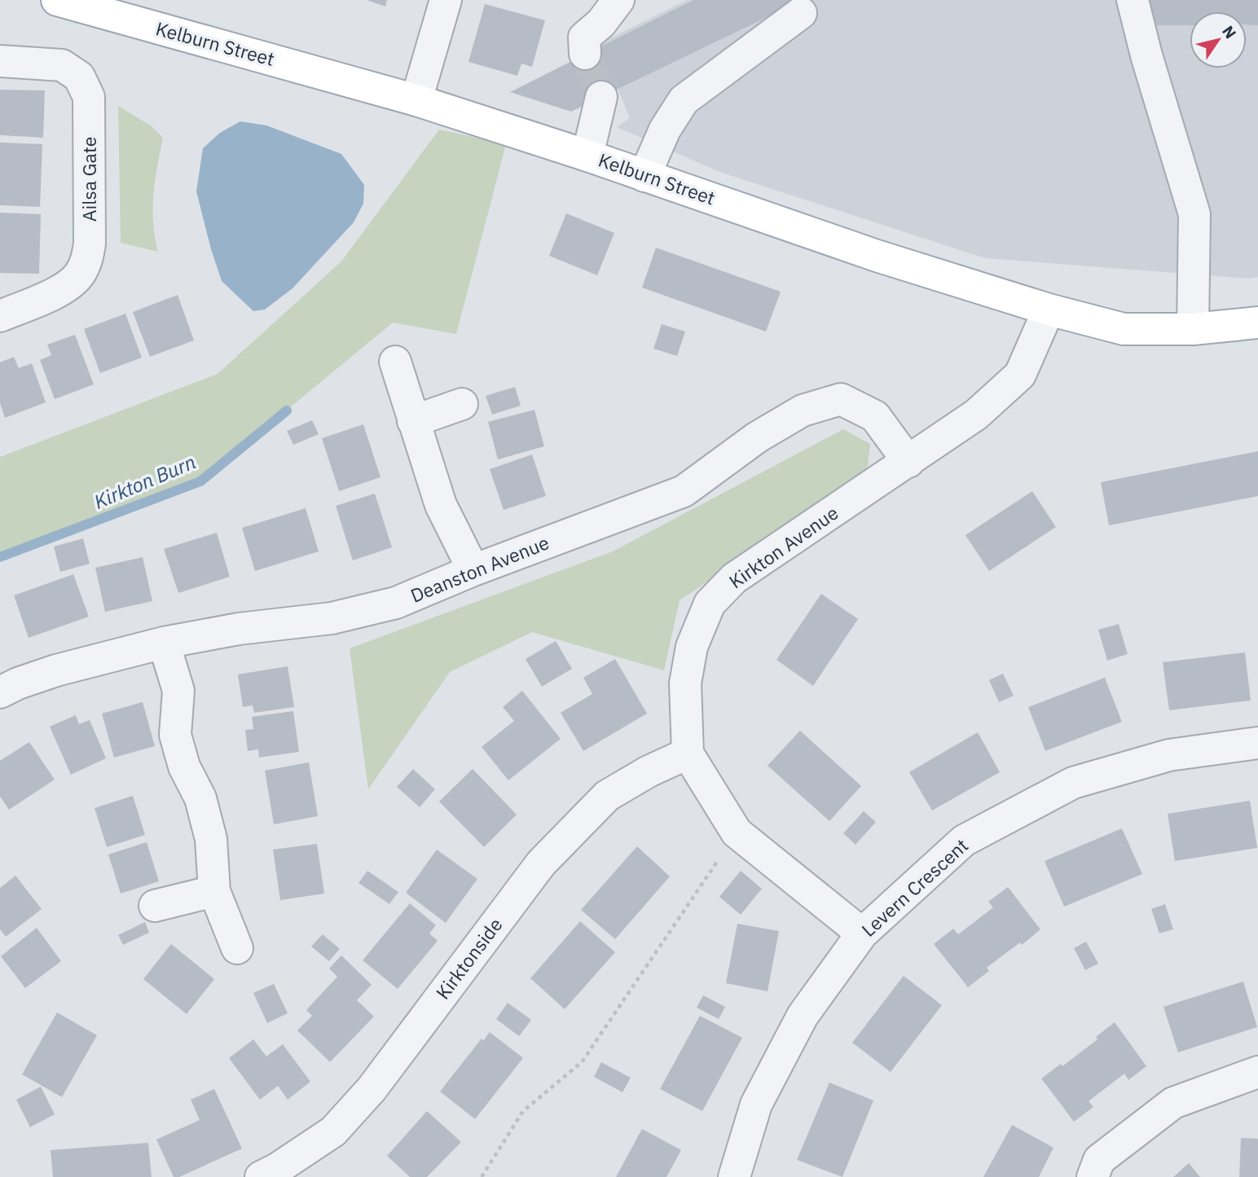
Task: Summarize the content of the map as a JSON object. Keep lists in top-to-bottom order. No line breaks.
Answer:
{"streets":{"main road":["Kelburn Street"],"street":["Ailsa Gate","Kirkton Avenue","Deanston Avenue","Levern Crescent","Kirktonside"]},"crossings":[["Kelburn Street","Kirkton Avenue"],["Kirkton Avenue","Deanston Avenue"],["Kirkton Avenue","Levern Crescent"],["Kirkton Avenue","Kirktonside"]],"water":["Kirkton Burn"],"north":"top right"}
